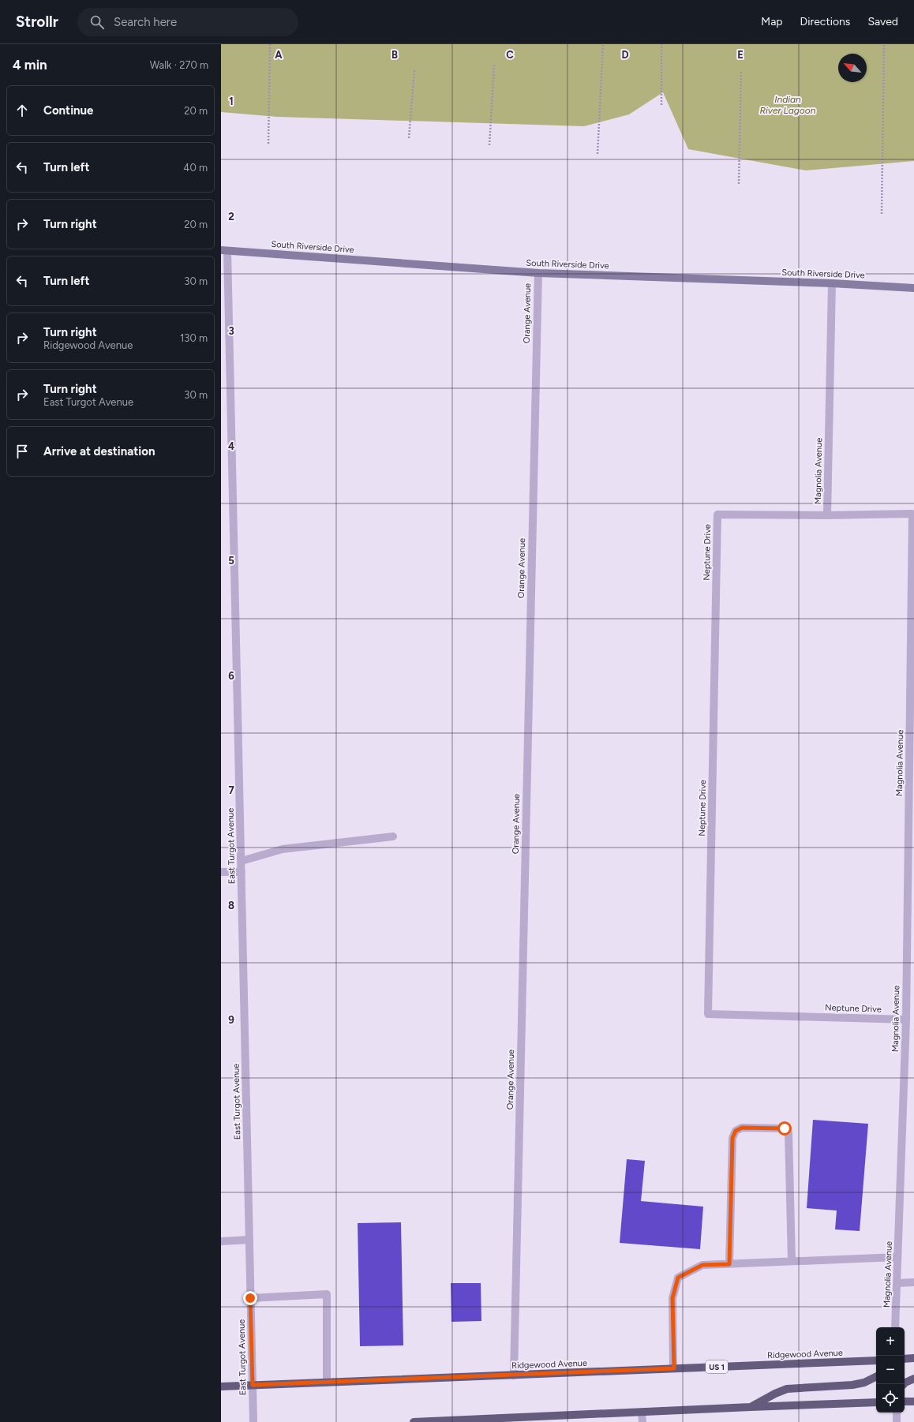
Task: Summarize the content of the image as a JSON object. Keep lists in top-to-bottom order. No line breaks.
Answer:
{"streets":{"main road":["Ridgewood Avenue","US 1"],"street":["South Riverside Drive","Orange Avenue","Magnolia Avenue","Neptune Drive","East Turgot Avenue"]},"crossings":[["South Riverside Drive","Orange Avenue"],["South Riverside Drive","Magnolia Avenue"],["South Riverside Drive","East Turgot Avenue"],["Orange Avenue","Ridgewood Avenue"],["Magnolia Avenue","Neptune Drive"],["East Turgot Avenue","Ridgewood Avenue"]],"water":["Indian River Lagoon"],"north":"top left","page":{"header":"Strollr","search":"Search here","nav":["Map","Directions","Saved"],"heading":["4 min","Walk · 270 m"],"list":[["Continue","20 m"],["Turn left","40 m"],["Turn right","20 m"],["Turn left","30 m"],["Turn right","Ridgewood Avenue","130 m"],["Turn right","East Turgot Avenue","30 m"],"Arrive at destination"],"map_buttons":["+","−"]},"grid":{"columns":["A","B","C","D","E"],"rows":["1","2","3","4","5","6","7","8","9"]}}
